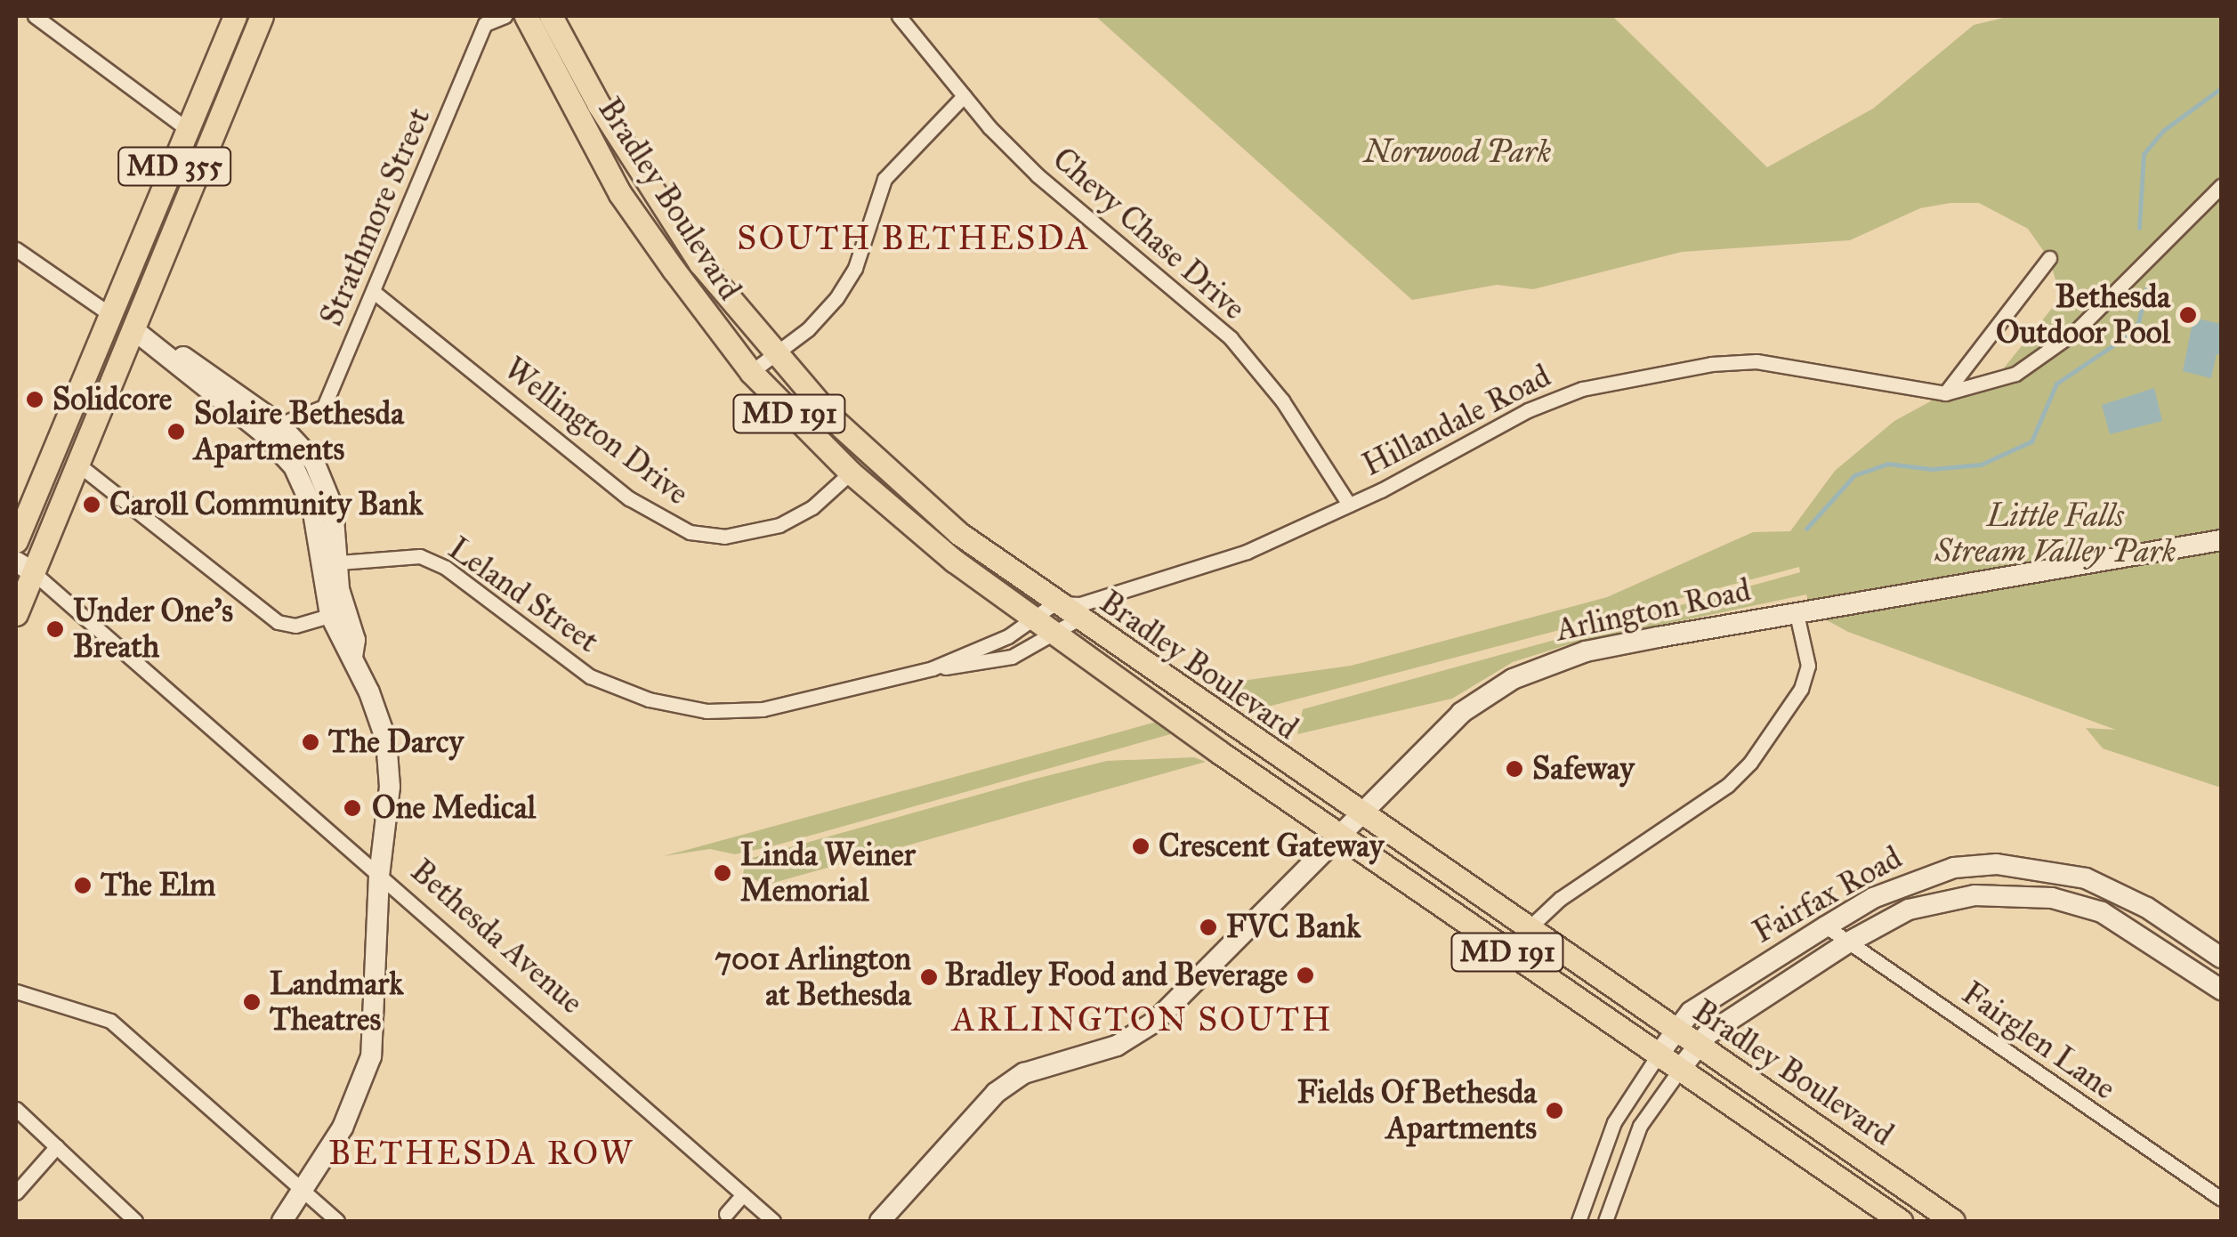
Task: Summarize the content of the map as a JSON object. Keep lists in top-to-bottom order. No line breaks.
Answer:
{"streets":{"main road":["MD 355","Bradley Boulevard","MD 191"],"street":["Strathmore Street","Chevy Chase Drive","Hillandale Road","Wellington Drive","Leland Street","Arlington Road","Fairfax Road","Bethesda Avenue","Fairglen Lane"]},"crossings":[["MD 355","Bethesda Avenue"],["Bradley Boulevard","Hillandale Road"],["Bradley Boulevard","Wellington Drive"],["Bradley Boulevard","Leland Street"],["Bradley Boulevard","Arlington Road"],["Bradley Boulevard","Fairfax Road"],["Strathmore Street","Wellington Drive"],["Chevy Chase Drive","Hillandale Road"],["Hillandale Road","Leland Street"],["Fairfax Road","Fairglen Lane"]],"districts":["SOUTH BETHESDA","ARLINGTON SOUTH","BETHESDA ROW"],"parks":["Norwood Park","Little Falls Stream Valley Park"],"places":["Bethesda Outdoor Pool","Solidcore","Solaire Bethesda Apartments","Caroll Community Bank","Under One's Breath","The Darcy","Safeway","One Medical","Crescent Gateway","Linda Weiner Memorial","The Elm","FVC Bank","Bradley Food and Beverage","7001 Arlington at Bethesda","Landmark Theatres","Fields Of Bethesda Apartments"]}
